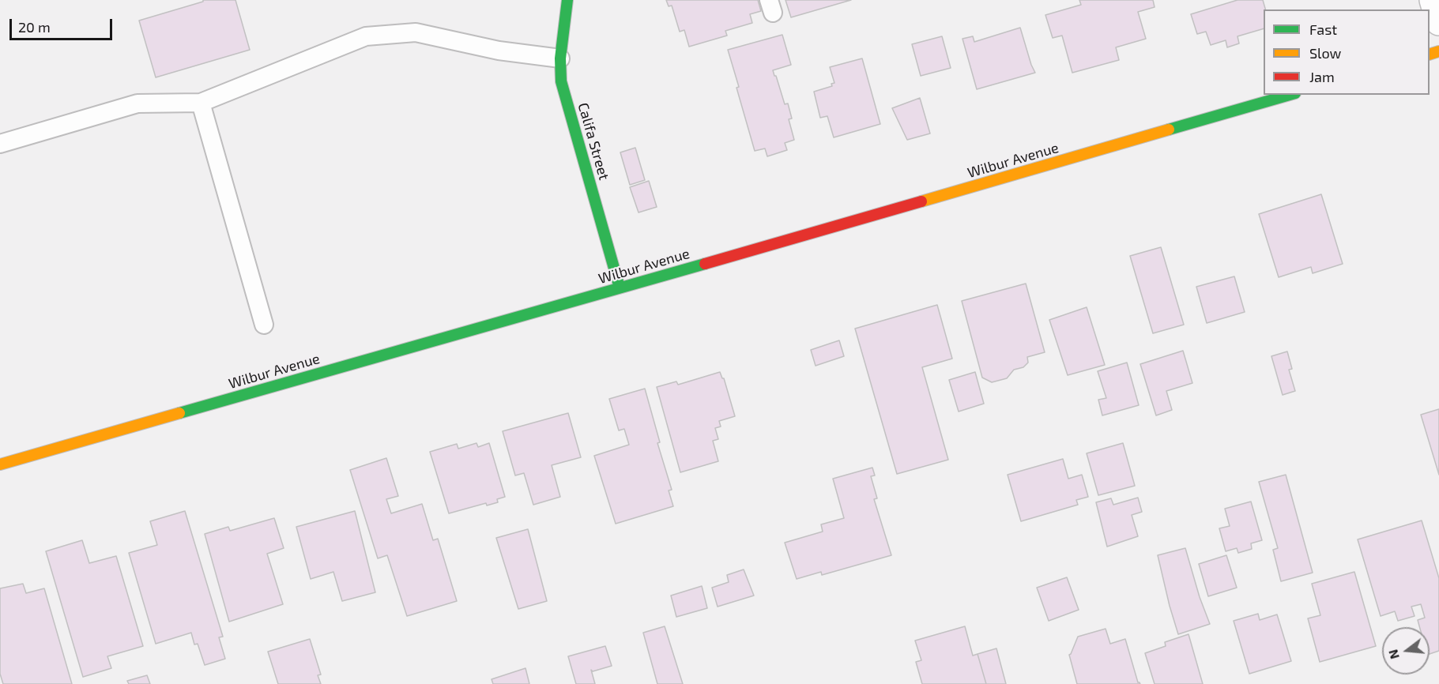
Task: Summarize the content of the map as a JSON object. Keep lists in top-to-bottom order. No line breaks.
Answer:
{"streets":{"main road":["Califa Street","Wilbur Avenue"]},"crossings":[["Califa Street","Wilbur Avenue"]],"legend":["Fast","Slow","Jam"],"scale_bar":"20 m","north":"left"}
